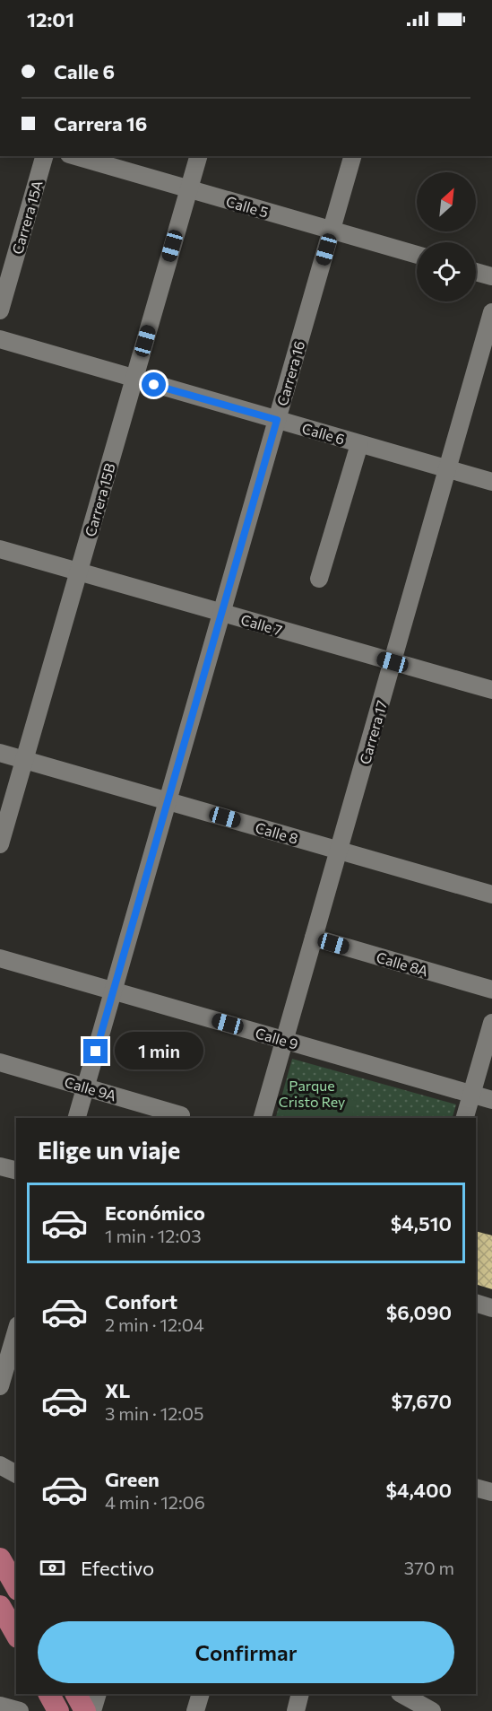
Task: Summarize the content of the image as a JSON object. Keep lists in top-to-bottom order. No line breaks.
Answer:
{"streets":{"street":["Calle 5","Carrera 15A","Carrera 16","Calle 6","Carrera 15B","Calle 7","Carrera 17","Calle 8","Calle 8A","Calle 9","Calle 9A"]},"crossings":[["Calle 5","Carrera 16"],["Calle 5","Carrera 15B"],["Carrera 16","Calle 6"],["Carrera 16","Calle 7"],["Carrera 16","Calle 8"],["Carrera 16","Calle 9"],["Carrera 16","Calle 9A"],["Calle 6","Carrera 15B"],["Calle 6","Carrera 17"],["Carrera 15B","Calle 7"],["Carrera 15B","Calle 8"],["Calle 7","Carrera 17"],["Carrera 17","Calle 8"],["Carrera 17","Calle 8A"],["Carrera 17","Calle 9"]],"parks":["Parque Cristo Rey"],"north":"top right","page":{"status":"12:01","banner":["Calle 6","Carrera 16"],"bubble":"1 min","heading":"Elige un viaje","list":[{"name":"Económico","note":"1 min · 12:03","value":"$4,510"},{"name":"Confort","note":"2 min · 12:04","value":"$6,090"},{"name":"XL","note":"3 min · 12:05","value":"$7,670"},{"name":"Green","note":"4 min · 12:06","value":"$4,400"}],"pay":["Efectivo","370 m"],"buttons":"Confirmar"}}
